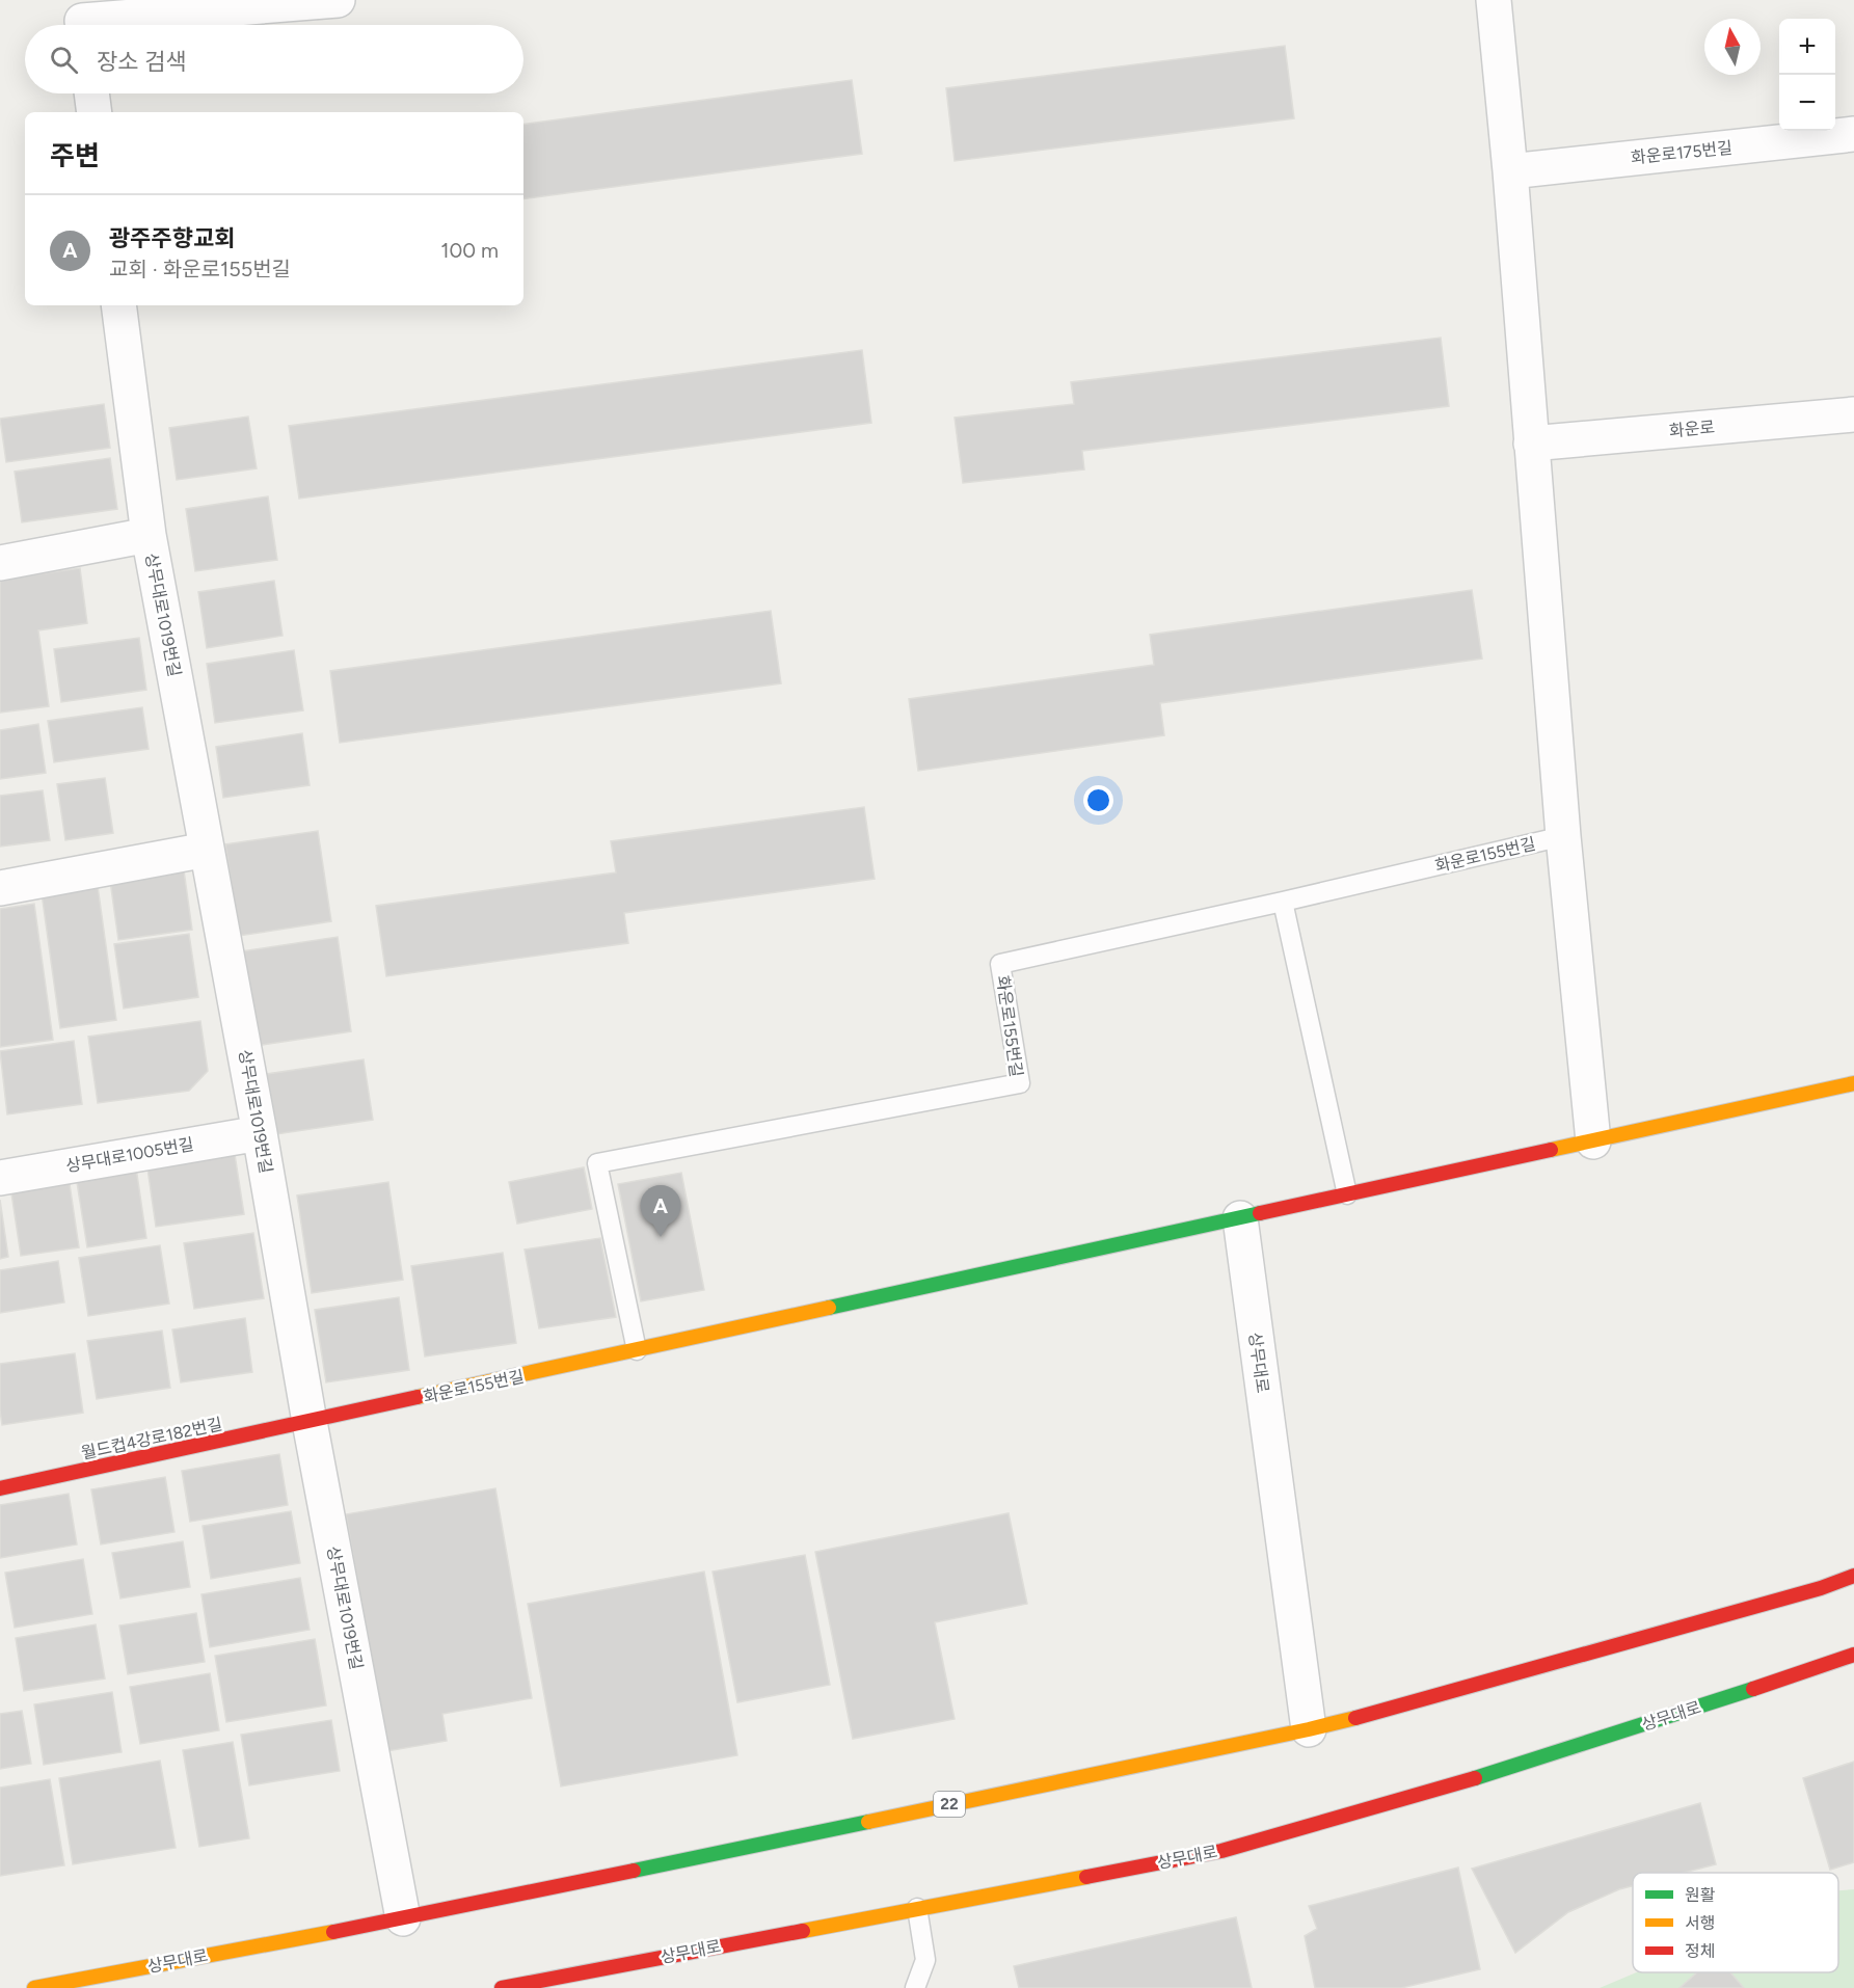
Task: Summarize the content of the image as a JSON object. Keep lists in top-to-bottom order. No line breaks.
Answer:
{"streets":{"main road":["화운로155번길","상무대로","월드컵4강로182번길","22"],"street":["화운로175번길","화운로","상무대로1019번길","상무대로1005번길"]},"crossings":[["상무대로1019번길","화운로155번길"],["상무대로1019번길","상무대로1005번길"],["상무대로1019번길","상무대로"],["상무대로1019번길","월드컵4강로182번길"],["화운로155번길","상무대로"],["화운로155번길","월드컵4강로182번길"]],"legend":["원활","서행","정체"],"north":"top","page":{"map_buttons":["+","−"],"search":"장소 검색","heading":"주변","list":[{"mark":"A","name":"광주주향교회","note":"교회 · 화운로155번길","value":"100 m"}],"pins":"A"}}
